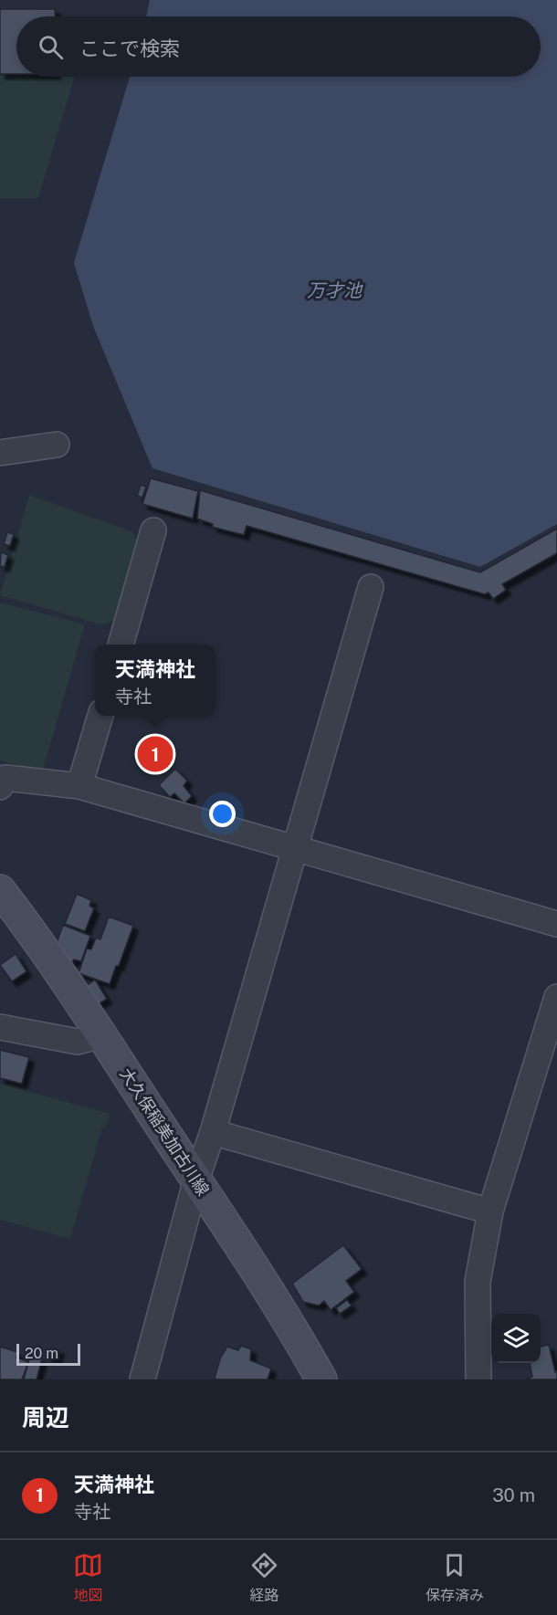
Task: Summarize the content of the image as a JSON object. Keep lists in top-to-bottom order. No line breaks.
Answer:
{"streets":{"main road":["大久保稲美加古川線"]},"water":["万才池"],"scale_bar":"20 m","page":{"search":"ここで検索","popup":["天満神社","寺社"],"pins":"1","scale":"20 m","heading":"周辺","list":[{"mark":"1","name":"天満神社","note":"寺社","value":"30 m"}],"nav":["地図","経路","保存済み"]}}
